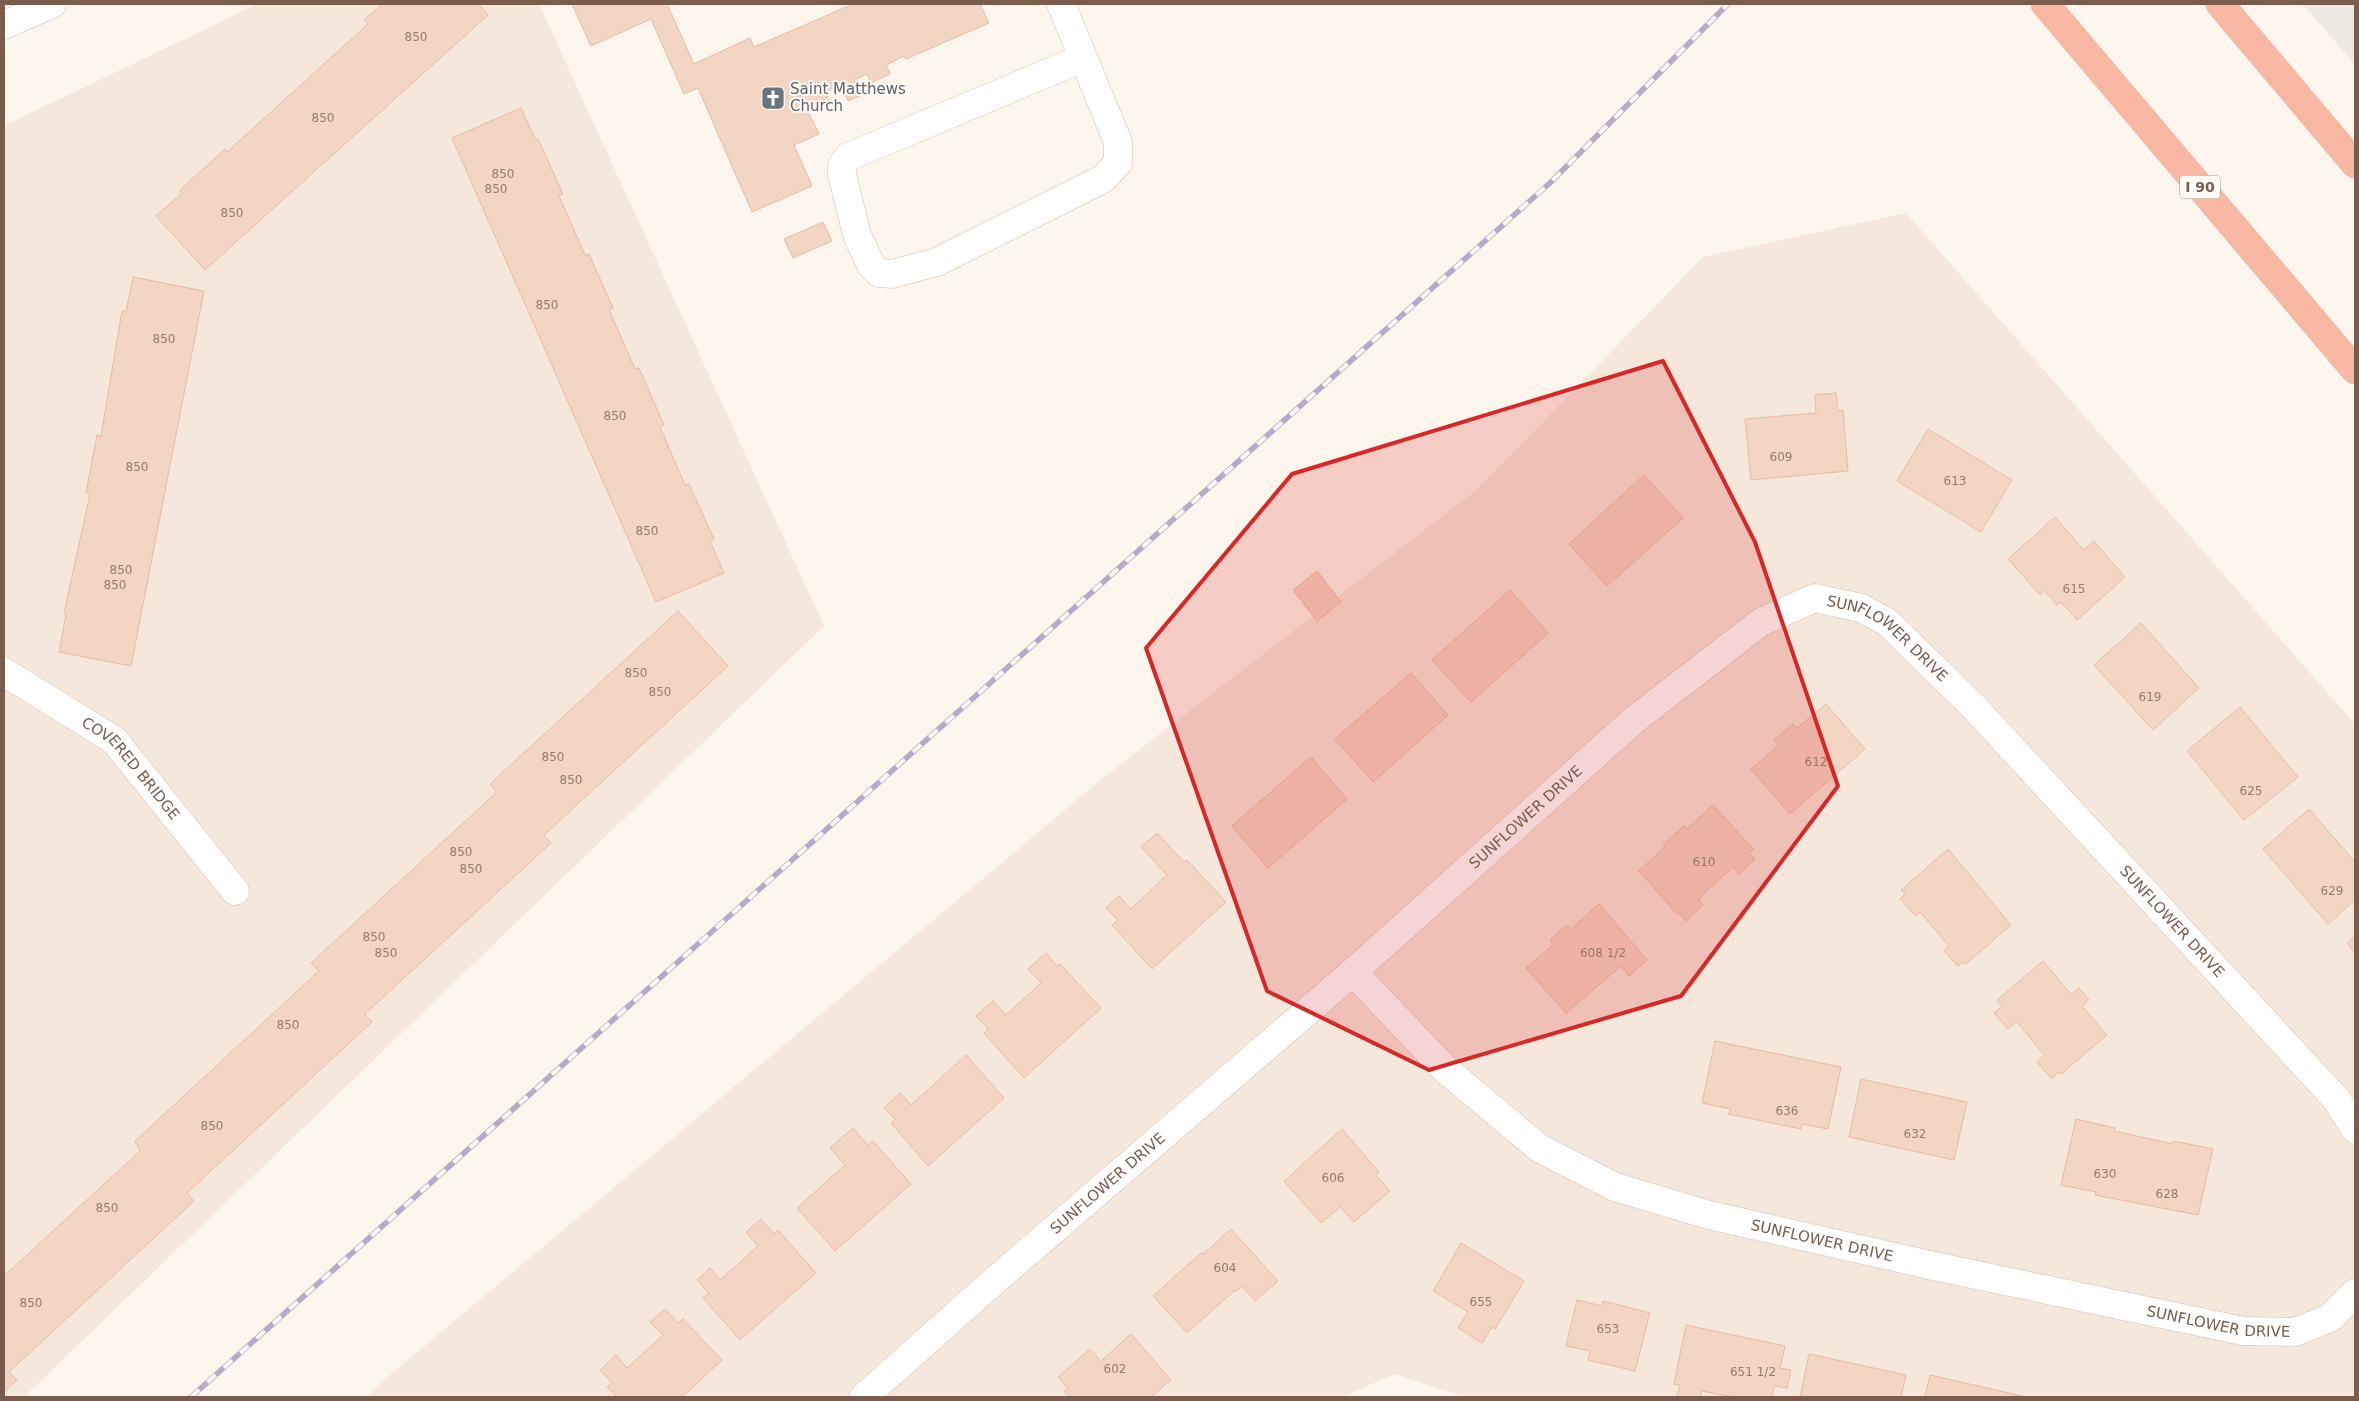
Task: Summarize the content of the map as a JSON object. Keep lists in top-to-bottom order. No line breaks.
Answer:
{"streets":{"highway":["I 90"],"street":["SUNFLOWER DRIVE","COVERED BRIDGE"]},"places":{"church":["Saint Matthews Church"]},"house_numbers":["850","850","850","850","850","850","850","850","609","850","613","850","850","850","615","850","850","619","850","612","850","625","850","610","850","629","850","850","608 1/2","850","636","850","632","630","606","628","850","604","655","850","653","602","651 1/2"]}
